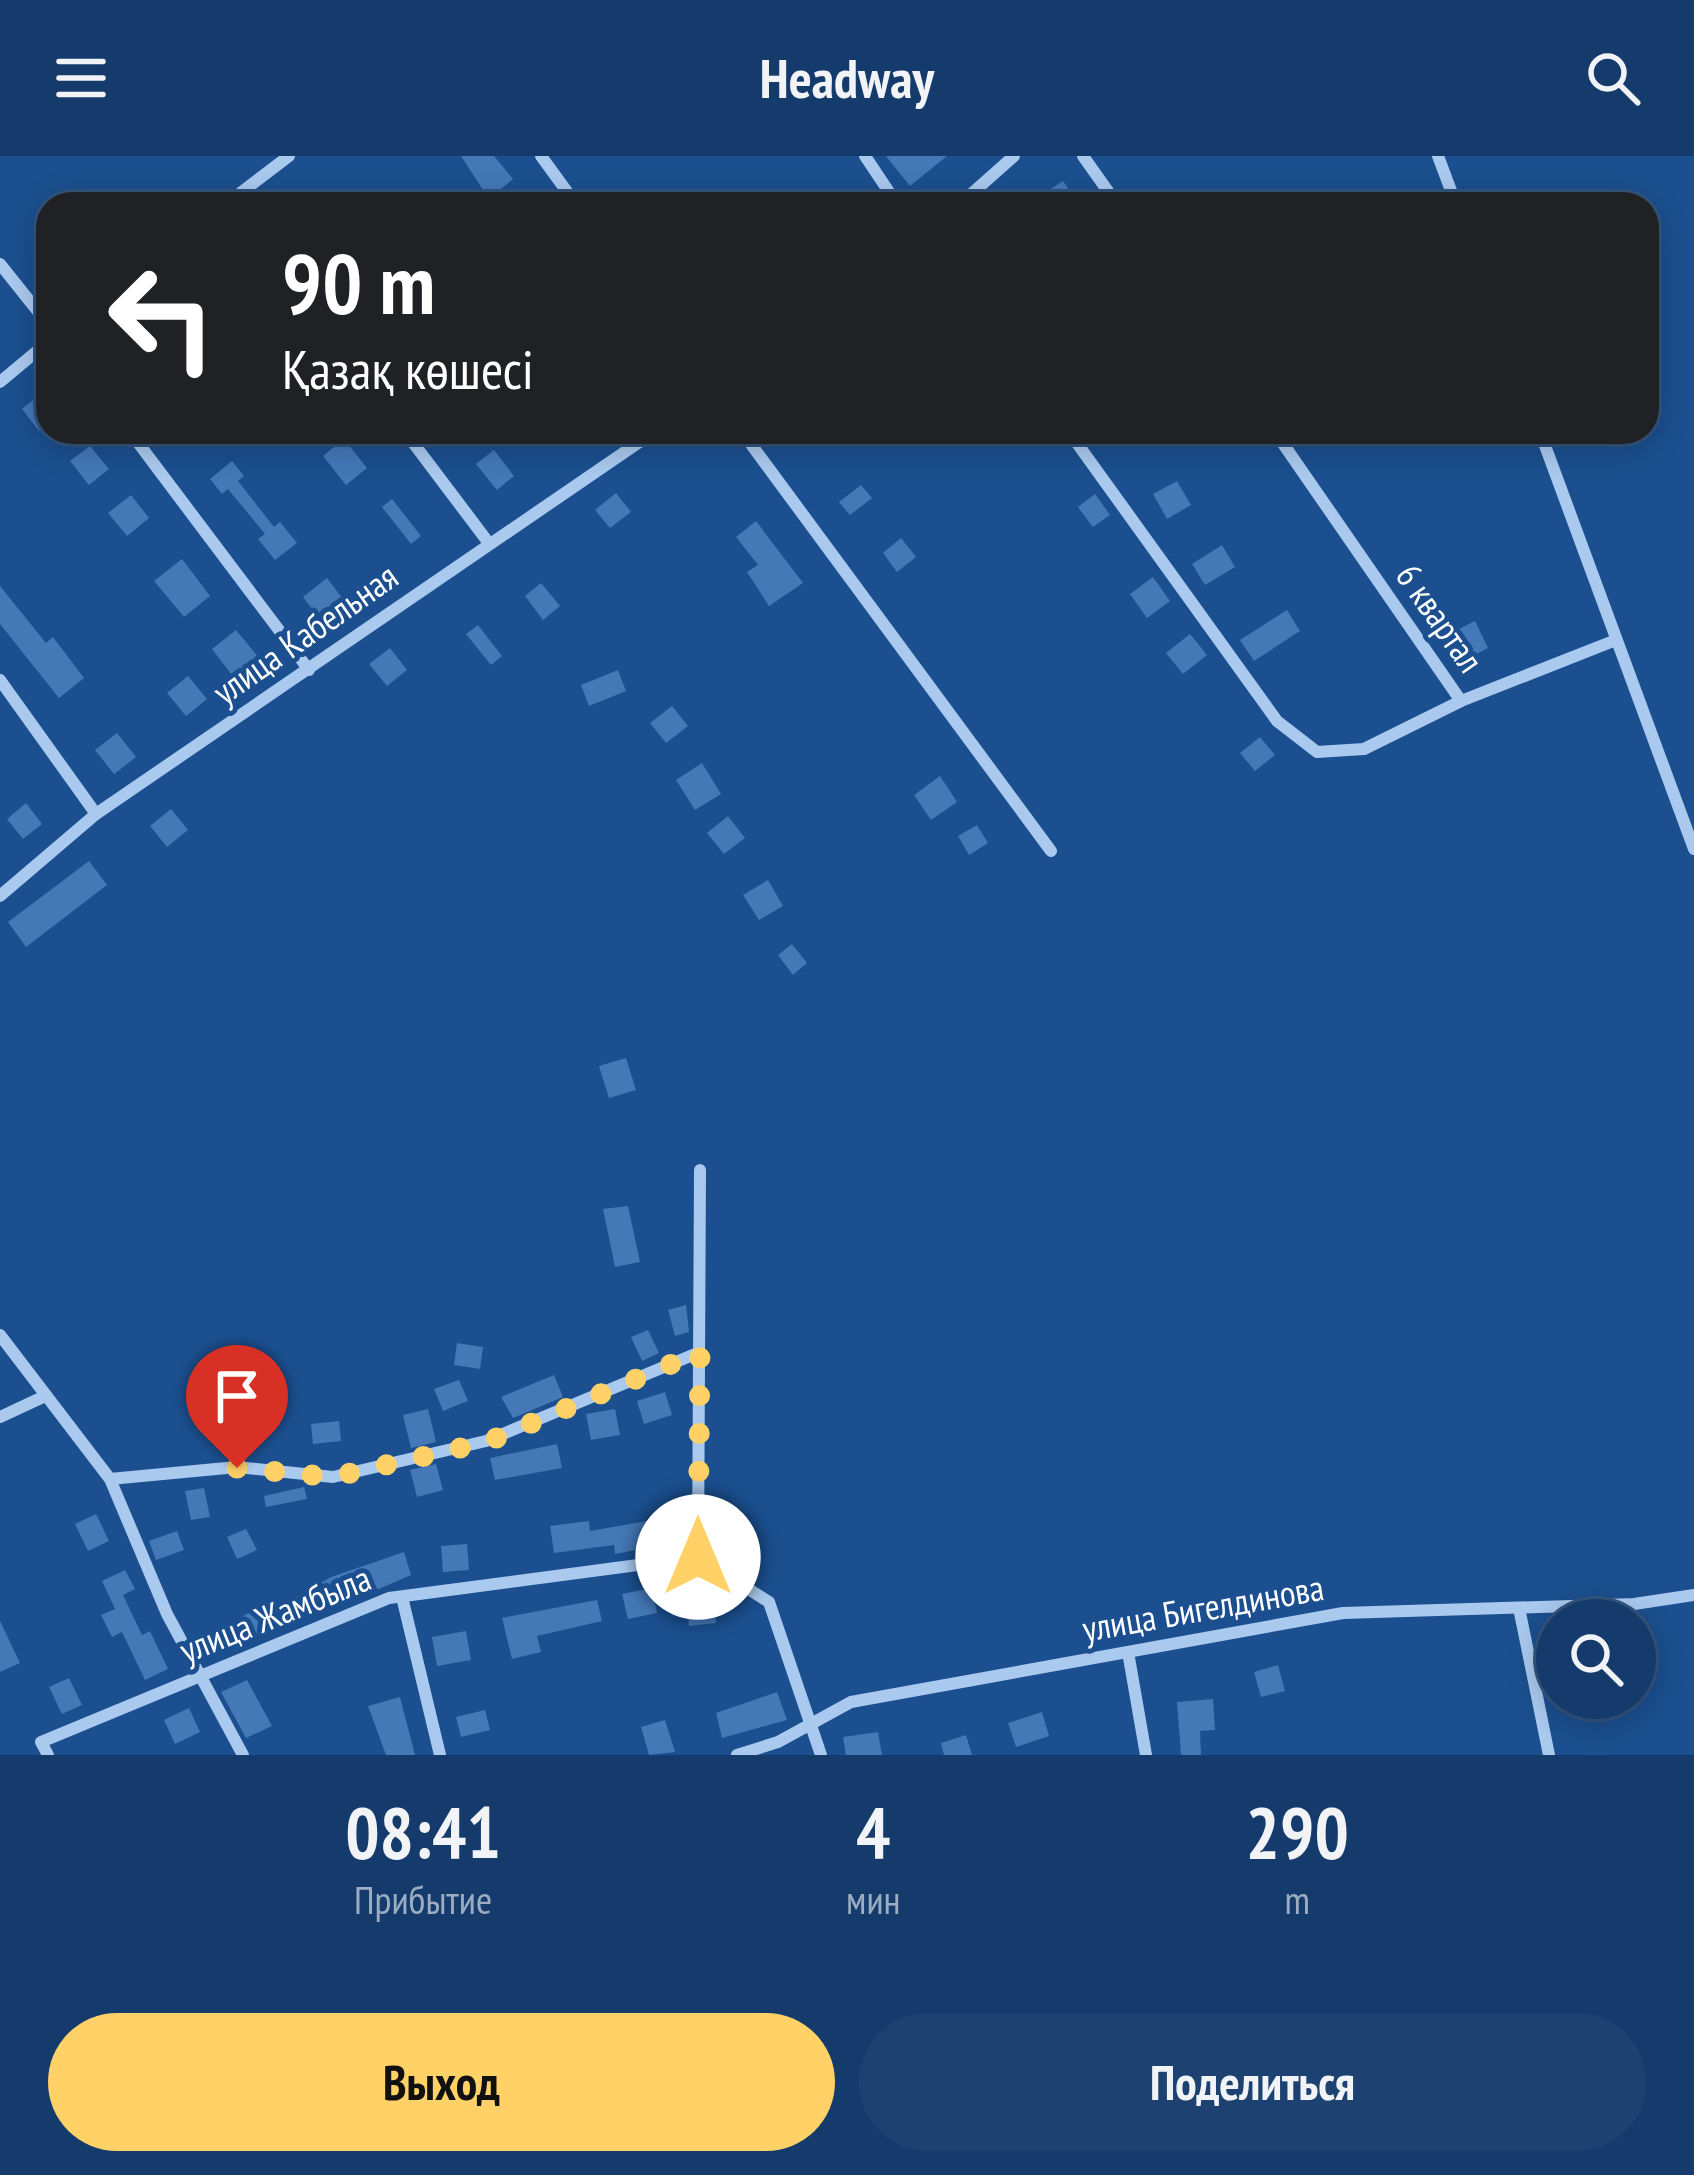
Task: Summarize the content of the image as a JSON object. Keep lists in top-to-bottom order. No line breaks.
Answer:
{"streets":{"street":["6 квартал","улица Кабельная","улица Бигелдинова","улица Жамбыла"]},"page":{"header":"Headway","turn":["90 m","Қазақ көшесі"],"eta":["08:41","Прибытие","4","мин","290","m"],"buttons":["Выход","Поделиться"]}}
